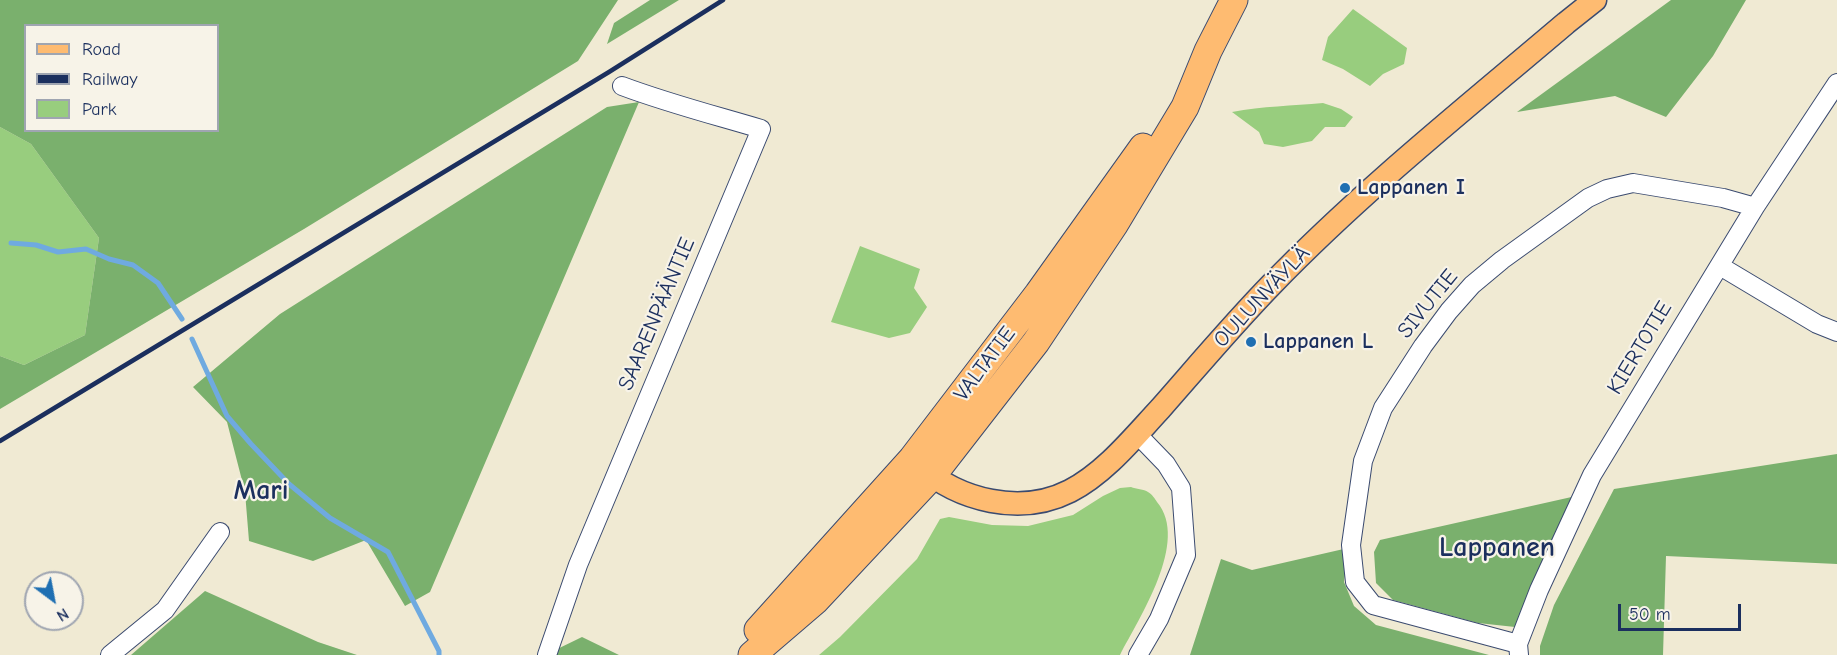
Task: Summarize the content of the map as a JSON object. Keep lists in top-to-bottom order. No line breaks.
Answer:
{"streets":{"highway":["VALTATIE"],"main road":["OULUNVÄYLÄ"],"street":["SIVUTIE","SAARENPÄÄNTIE","KIERTOTIE"]},"crossings":[["OULUNVÄYLÄ","VALTATIE"],["SIVUTIE","KIERTOTIE"]],"districts":["Mari","Lappanen"],"places":["Lappanen I","Lappanen L"],"legend":["Road","Railway","Park"],"scale_bar":"50 m","north":"bottom right"}
